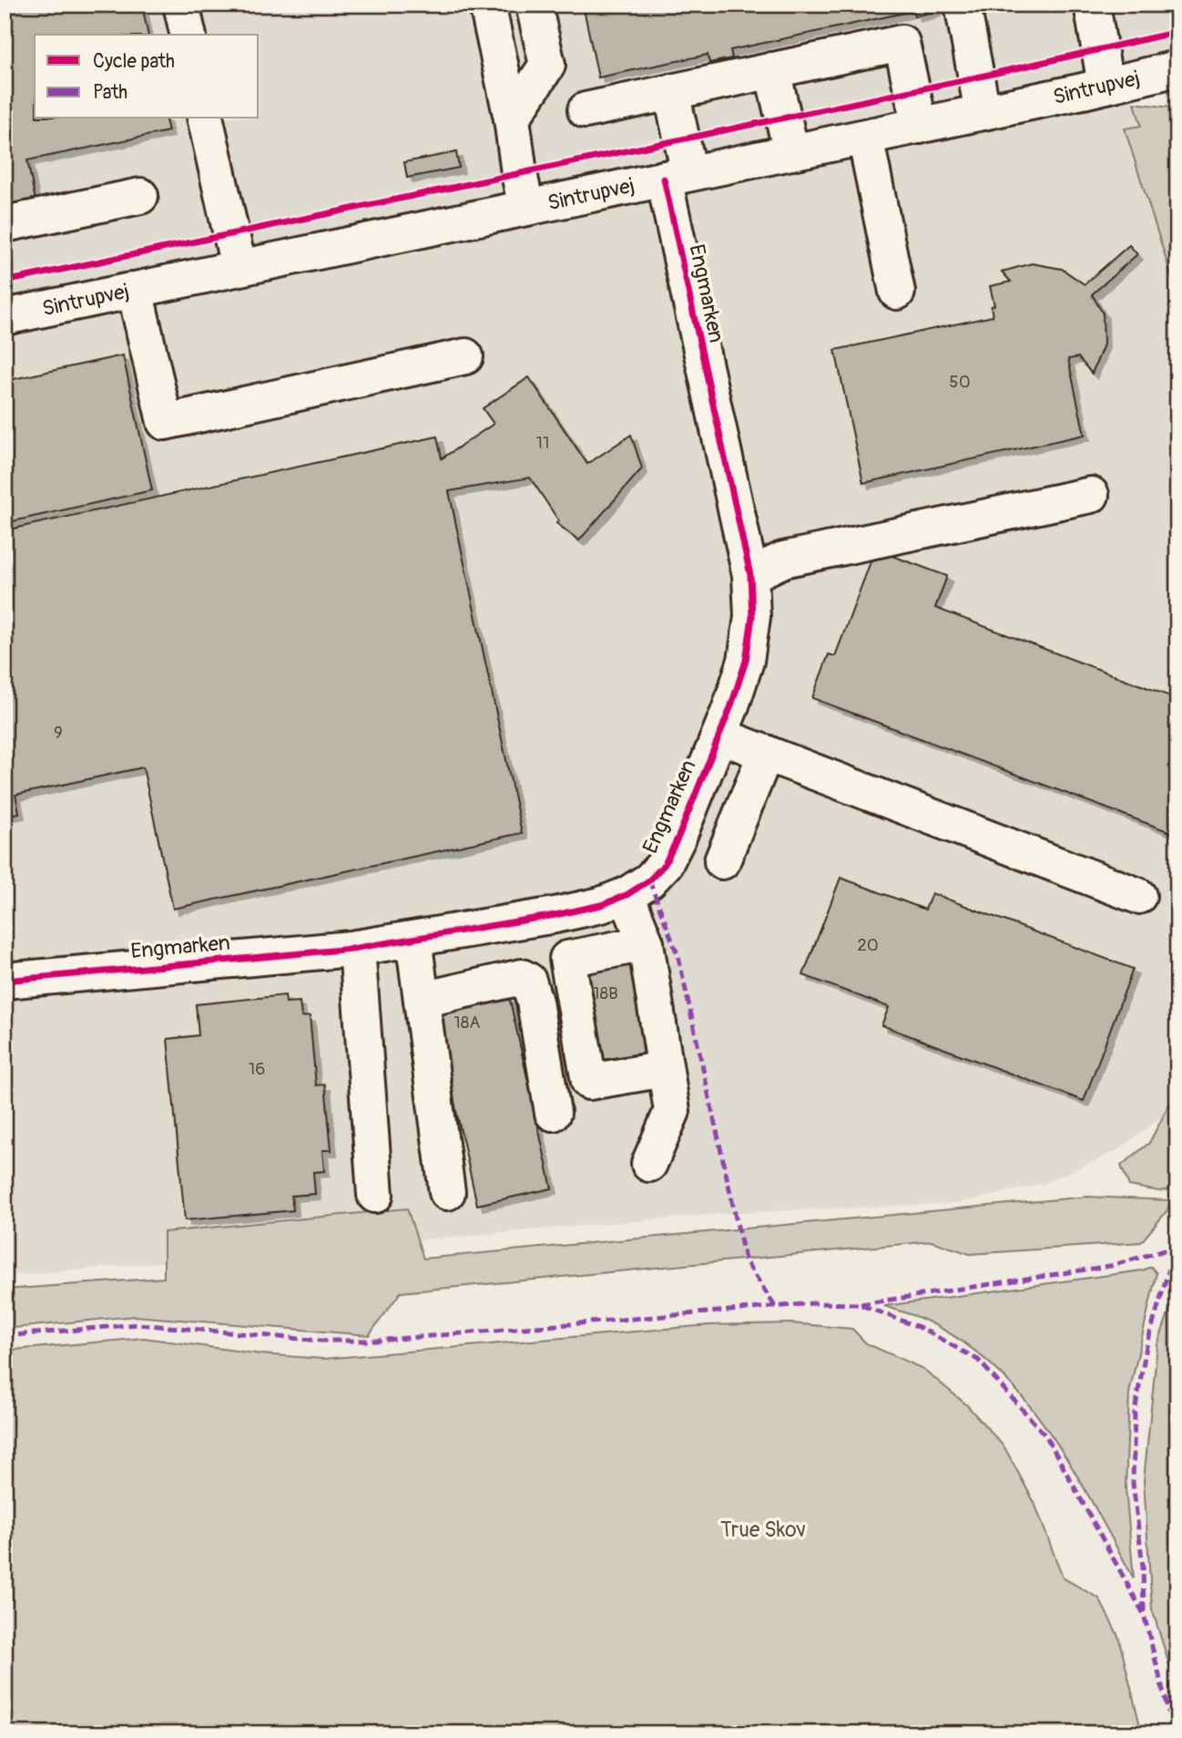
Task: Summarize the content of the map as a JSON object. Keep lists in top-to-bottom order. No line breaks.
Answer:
{"streets":{"street":["Sintrupvej","Engmarken"]},"crossings":[["Sintrupvej","Engmarken"]],"parks":["True Skov"],"house_numbers":["50","11","9","20","18B","18A","16"],"legend":["Cycle path","Path"]}
